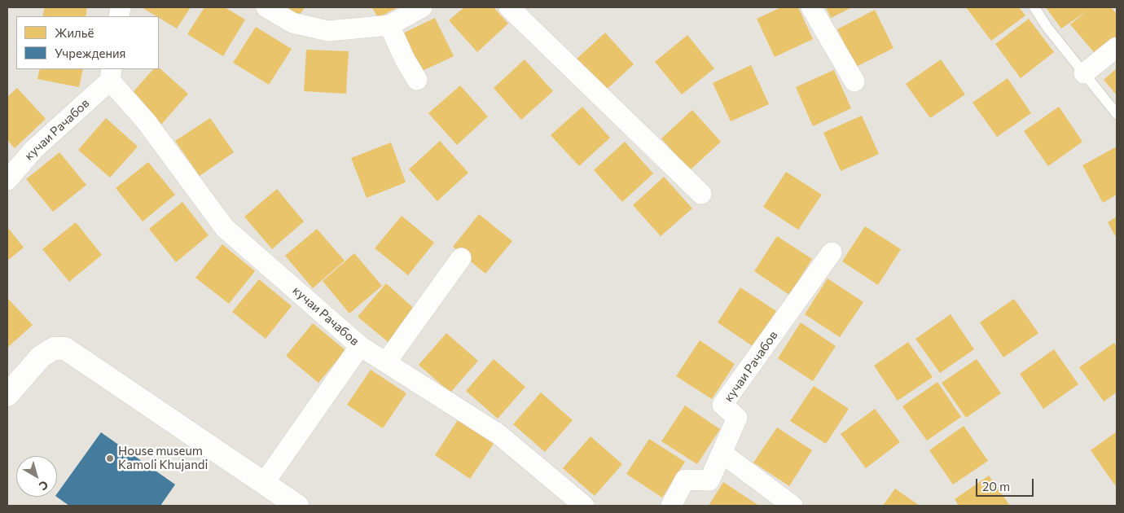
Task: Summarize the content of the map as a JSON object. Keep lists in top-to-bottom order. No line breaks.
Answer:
{"streets":{"street":["кучаи Рачабов"]},"places":["House museum Kamoli Khujandi"],"legend":["Жильё","Учреждения"],"scale_bar":"20 m","north":"bottom right"}
